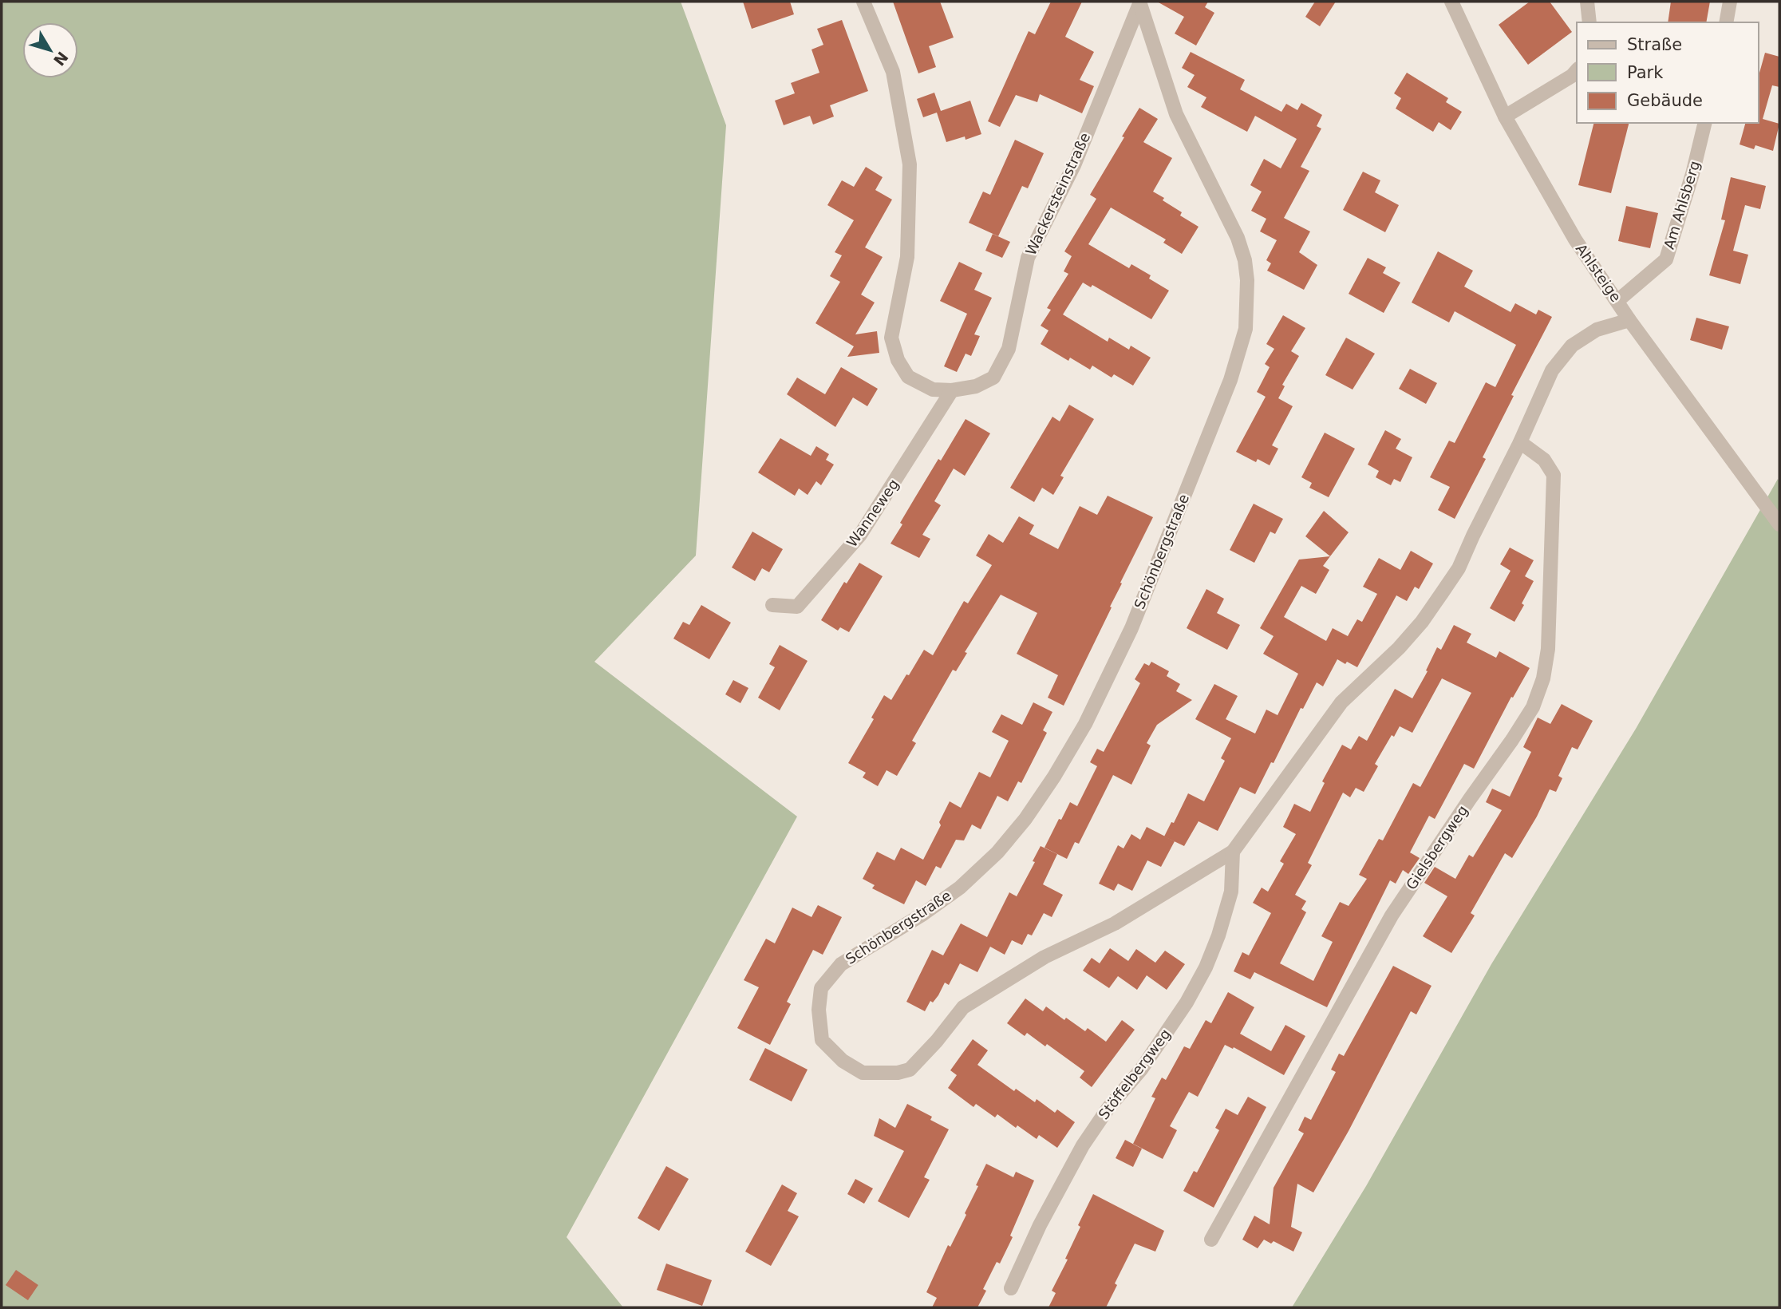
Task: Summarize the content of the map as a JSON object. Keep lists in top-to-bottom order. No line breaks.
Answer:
{"streets":{"street":["Wackersteinstraße","Am Ahlsberg","Ahlsteige","Wanneweg","Schönbergstraße","Gielsbergweg","Stöffelbergweg"]},"crossings":[["Wackersteinstraße","Wanneweg"],["Wackersteinstraße","Schönbergstraße"],["Am Ahlsberg","Ahlsteige"],["Ahlsteige","Schönbergstraße"],["Schönbergstraße","Gielsbergweg"],["Schönbergstraße","Stöffelbergweg"]],"legend":["Straße","Park","Gebäude"],"north":"bottom right"}
